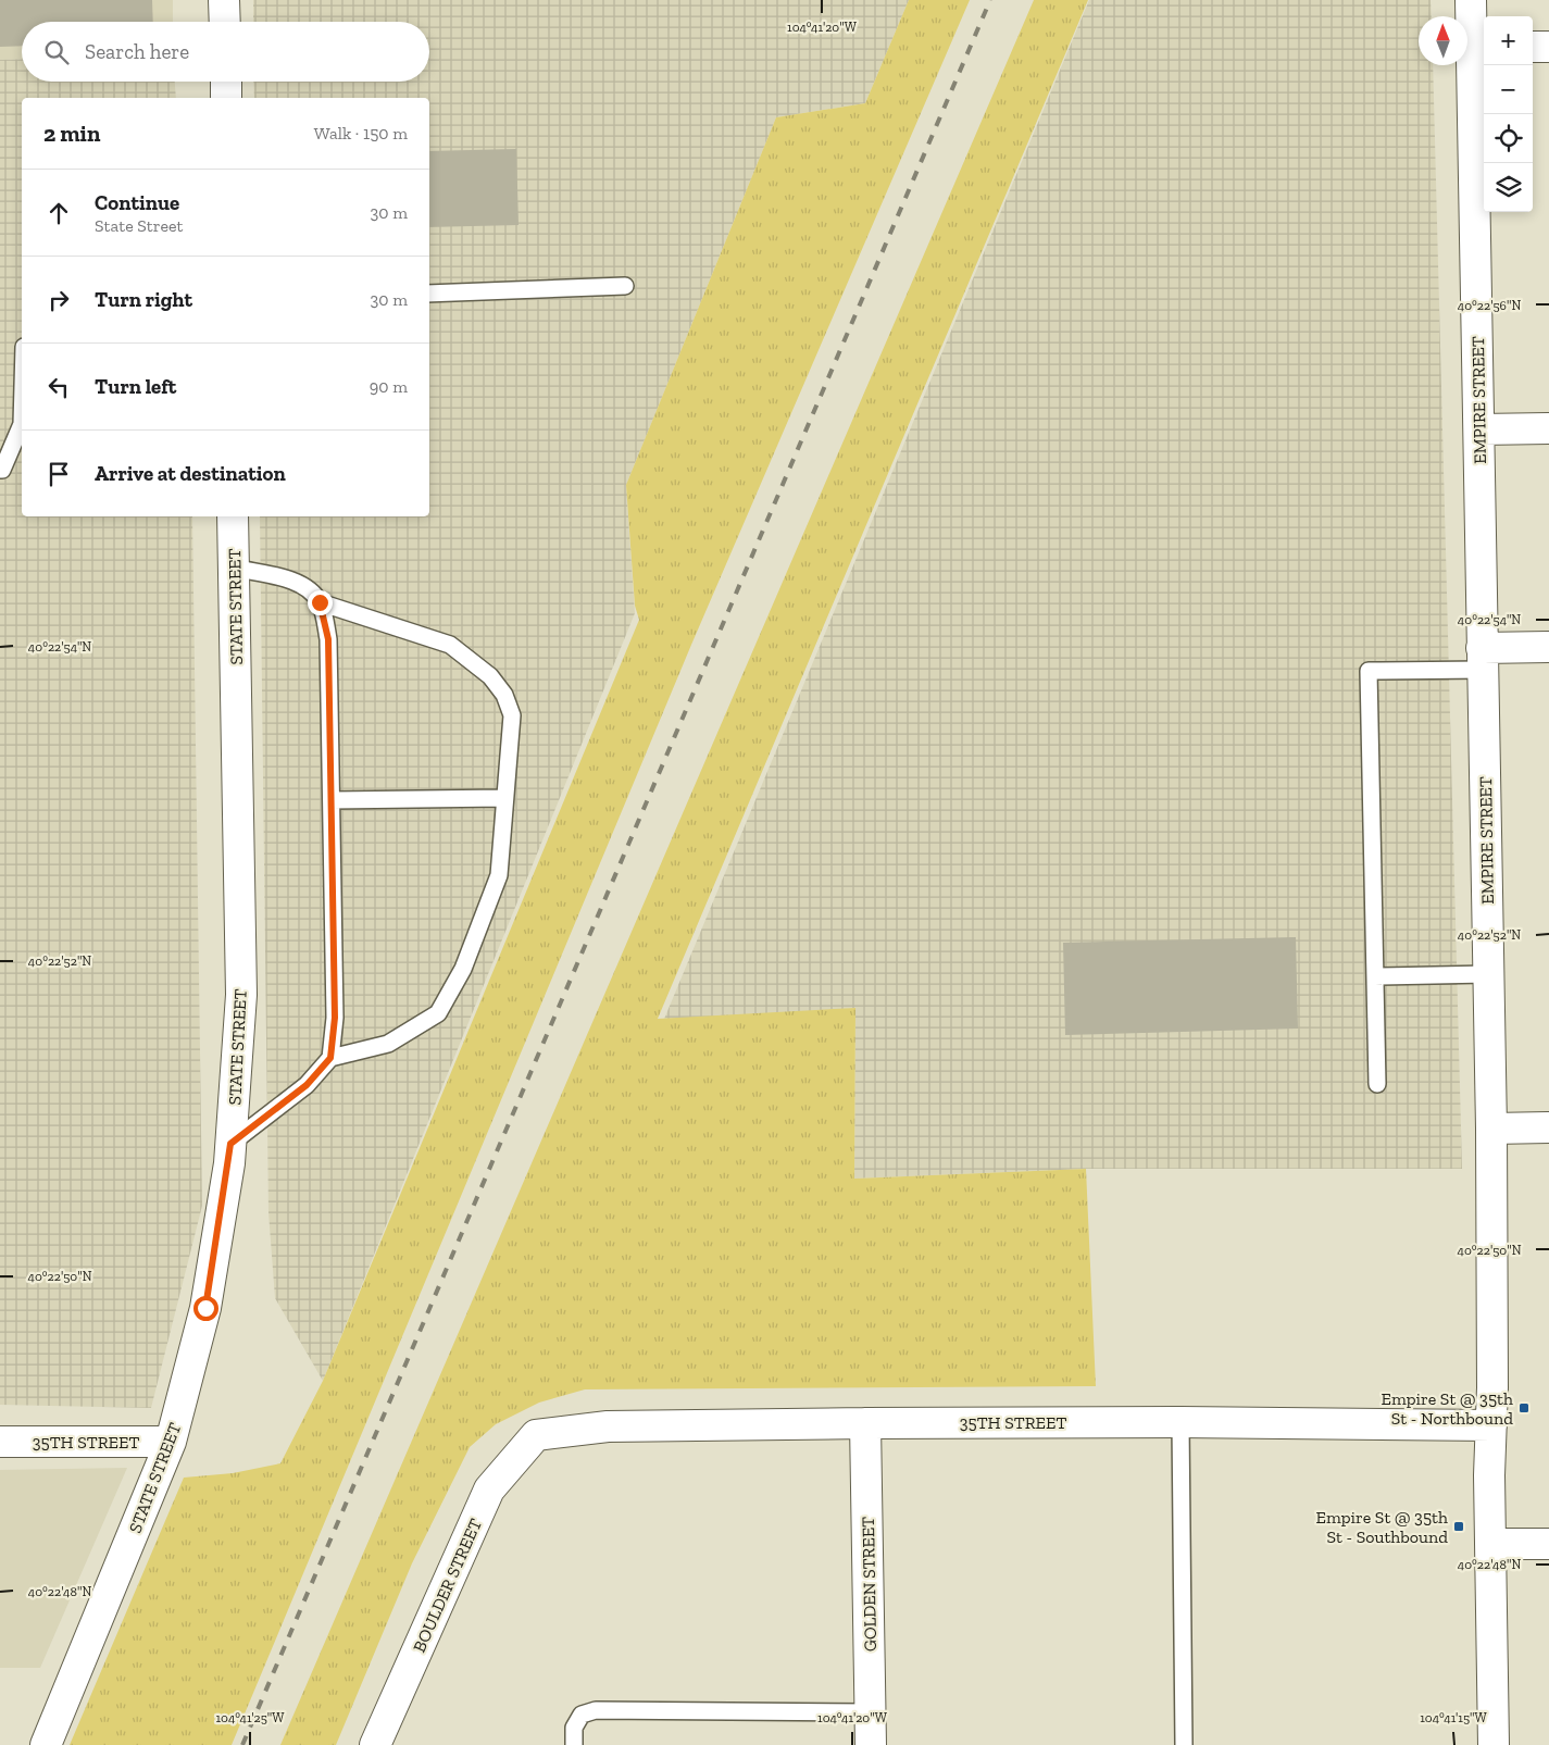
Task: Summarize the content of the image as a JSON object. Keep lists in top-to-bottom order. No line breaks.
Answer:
{"streets":{"street":["EMPIRE STREET","STATE STREET","35TH STREET","GOLDEN STREET","BOULDER STREET"]},"crossings":[["EMPIRE STREET","35TH STREET"],["STATE STREET","35TH STREET"],["35TH STREET","GOLDEN STREET"],["35TH STREET","BOULDER STREET"]],"places":{"transit":["Empire St @ 35th St - Northbound","Empire St @ 35th St - Southbound"]},"north":"top","page":{"map_buttons":["+","−"],"search":"Search here","heading":["2 min","Walk · 150 m"],"list":[["Continue","State Street","30 m"],["Turn right","30 m"],["Turn left","90 m"],"Arrive at destination"]},"coordinates":["104°41'20\"W","40°22'56\"N","40°22'54\"N","40°22'52\"N","40°22'50\"N","40°22'48\"N","104°41'25\"W","104°41'15\"W"]}
